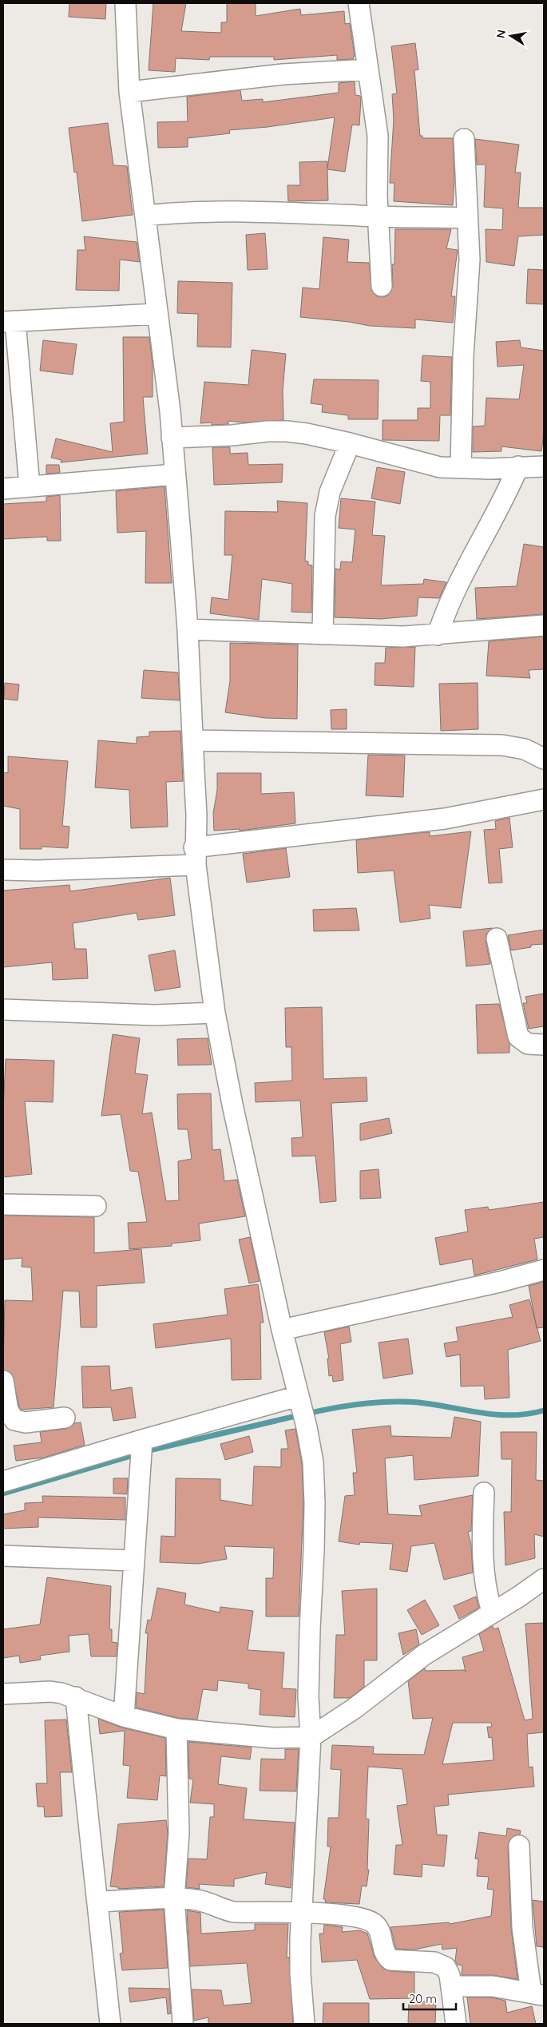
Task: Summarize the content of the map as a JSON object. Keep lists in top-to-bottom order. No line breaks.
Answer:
{"scale_bar":"20 m","north":"left"}
